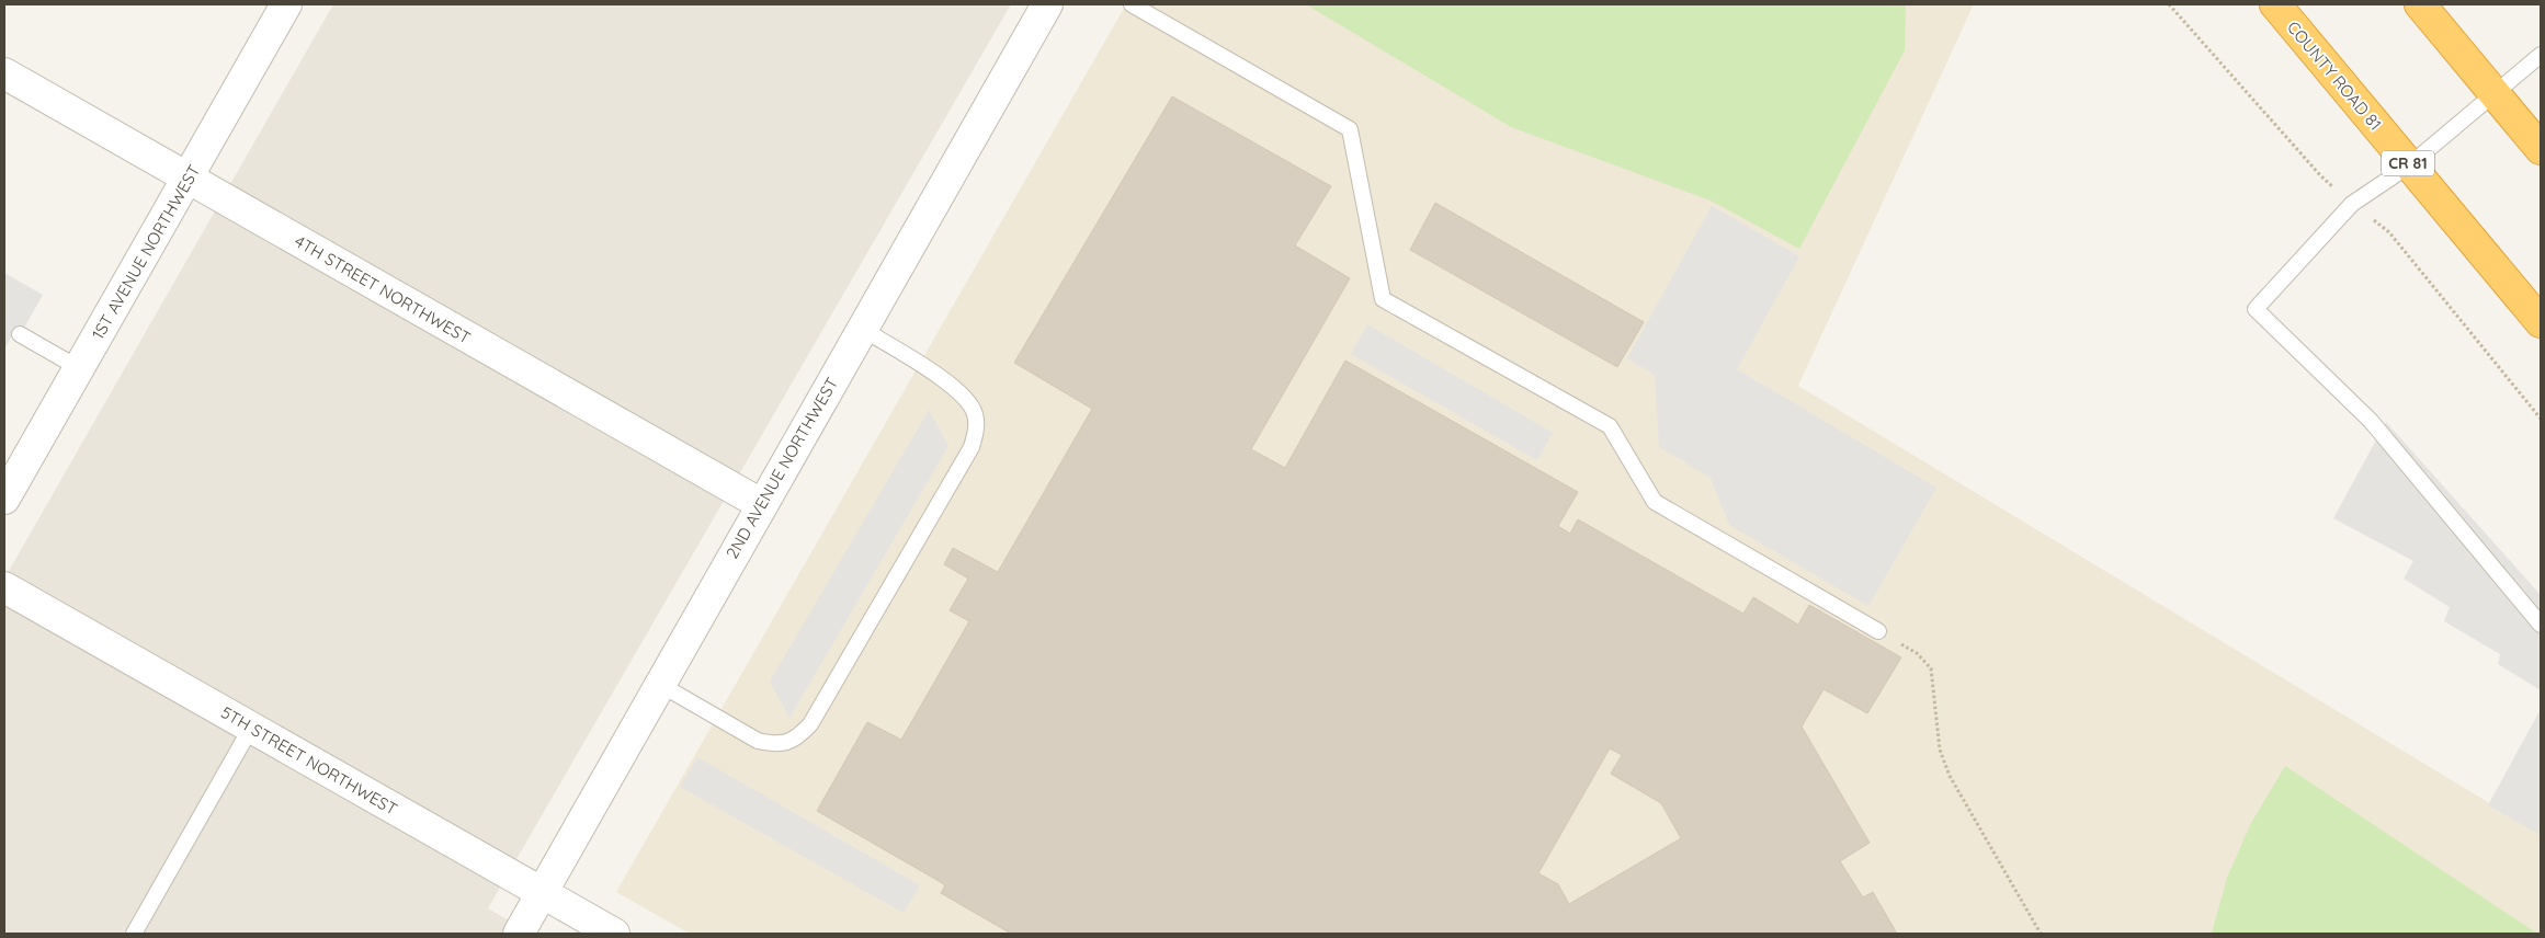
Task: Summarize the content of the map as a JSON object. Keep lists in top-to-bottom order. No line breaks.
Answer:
{"streets":{"highway":["COUNTY ROAD 81","CR 81"],"street":["1ST AVENUE NORTHWEST","4TH STREET NORTHWEST","2ND AVENUE NORTHWEST","5TH STREET NORTHWEST"]},"crossings":[["1ST AVENUE NORTHWEST","4TH STREET NORTHWEST"],["4TH STREET NORTHWEST","2ND AVENUE NORTHWEST"],["2ND AVENUE NORTHWEST","5TH STREET NORTHWEST"]]}
